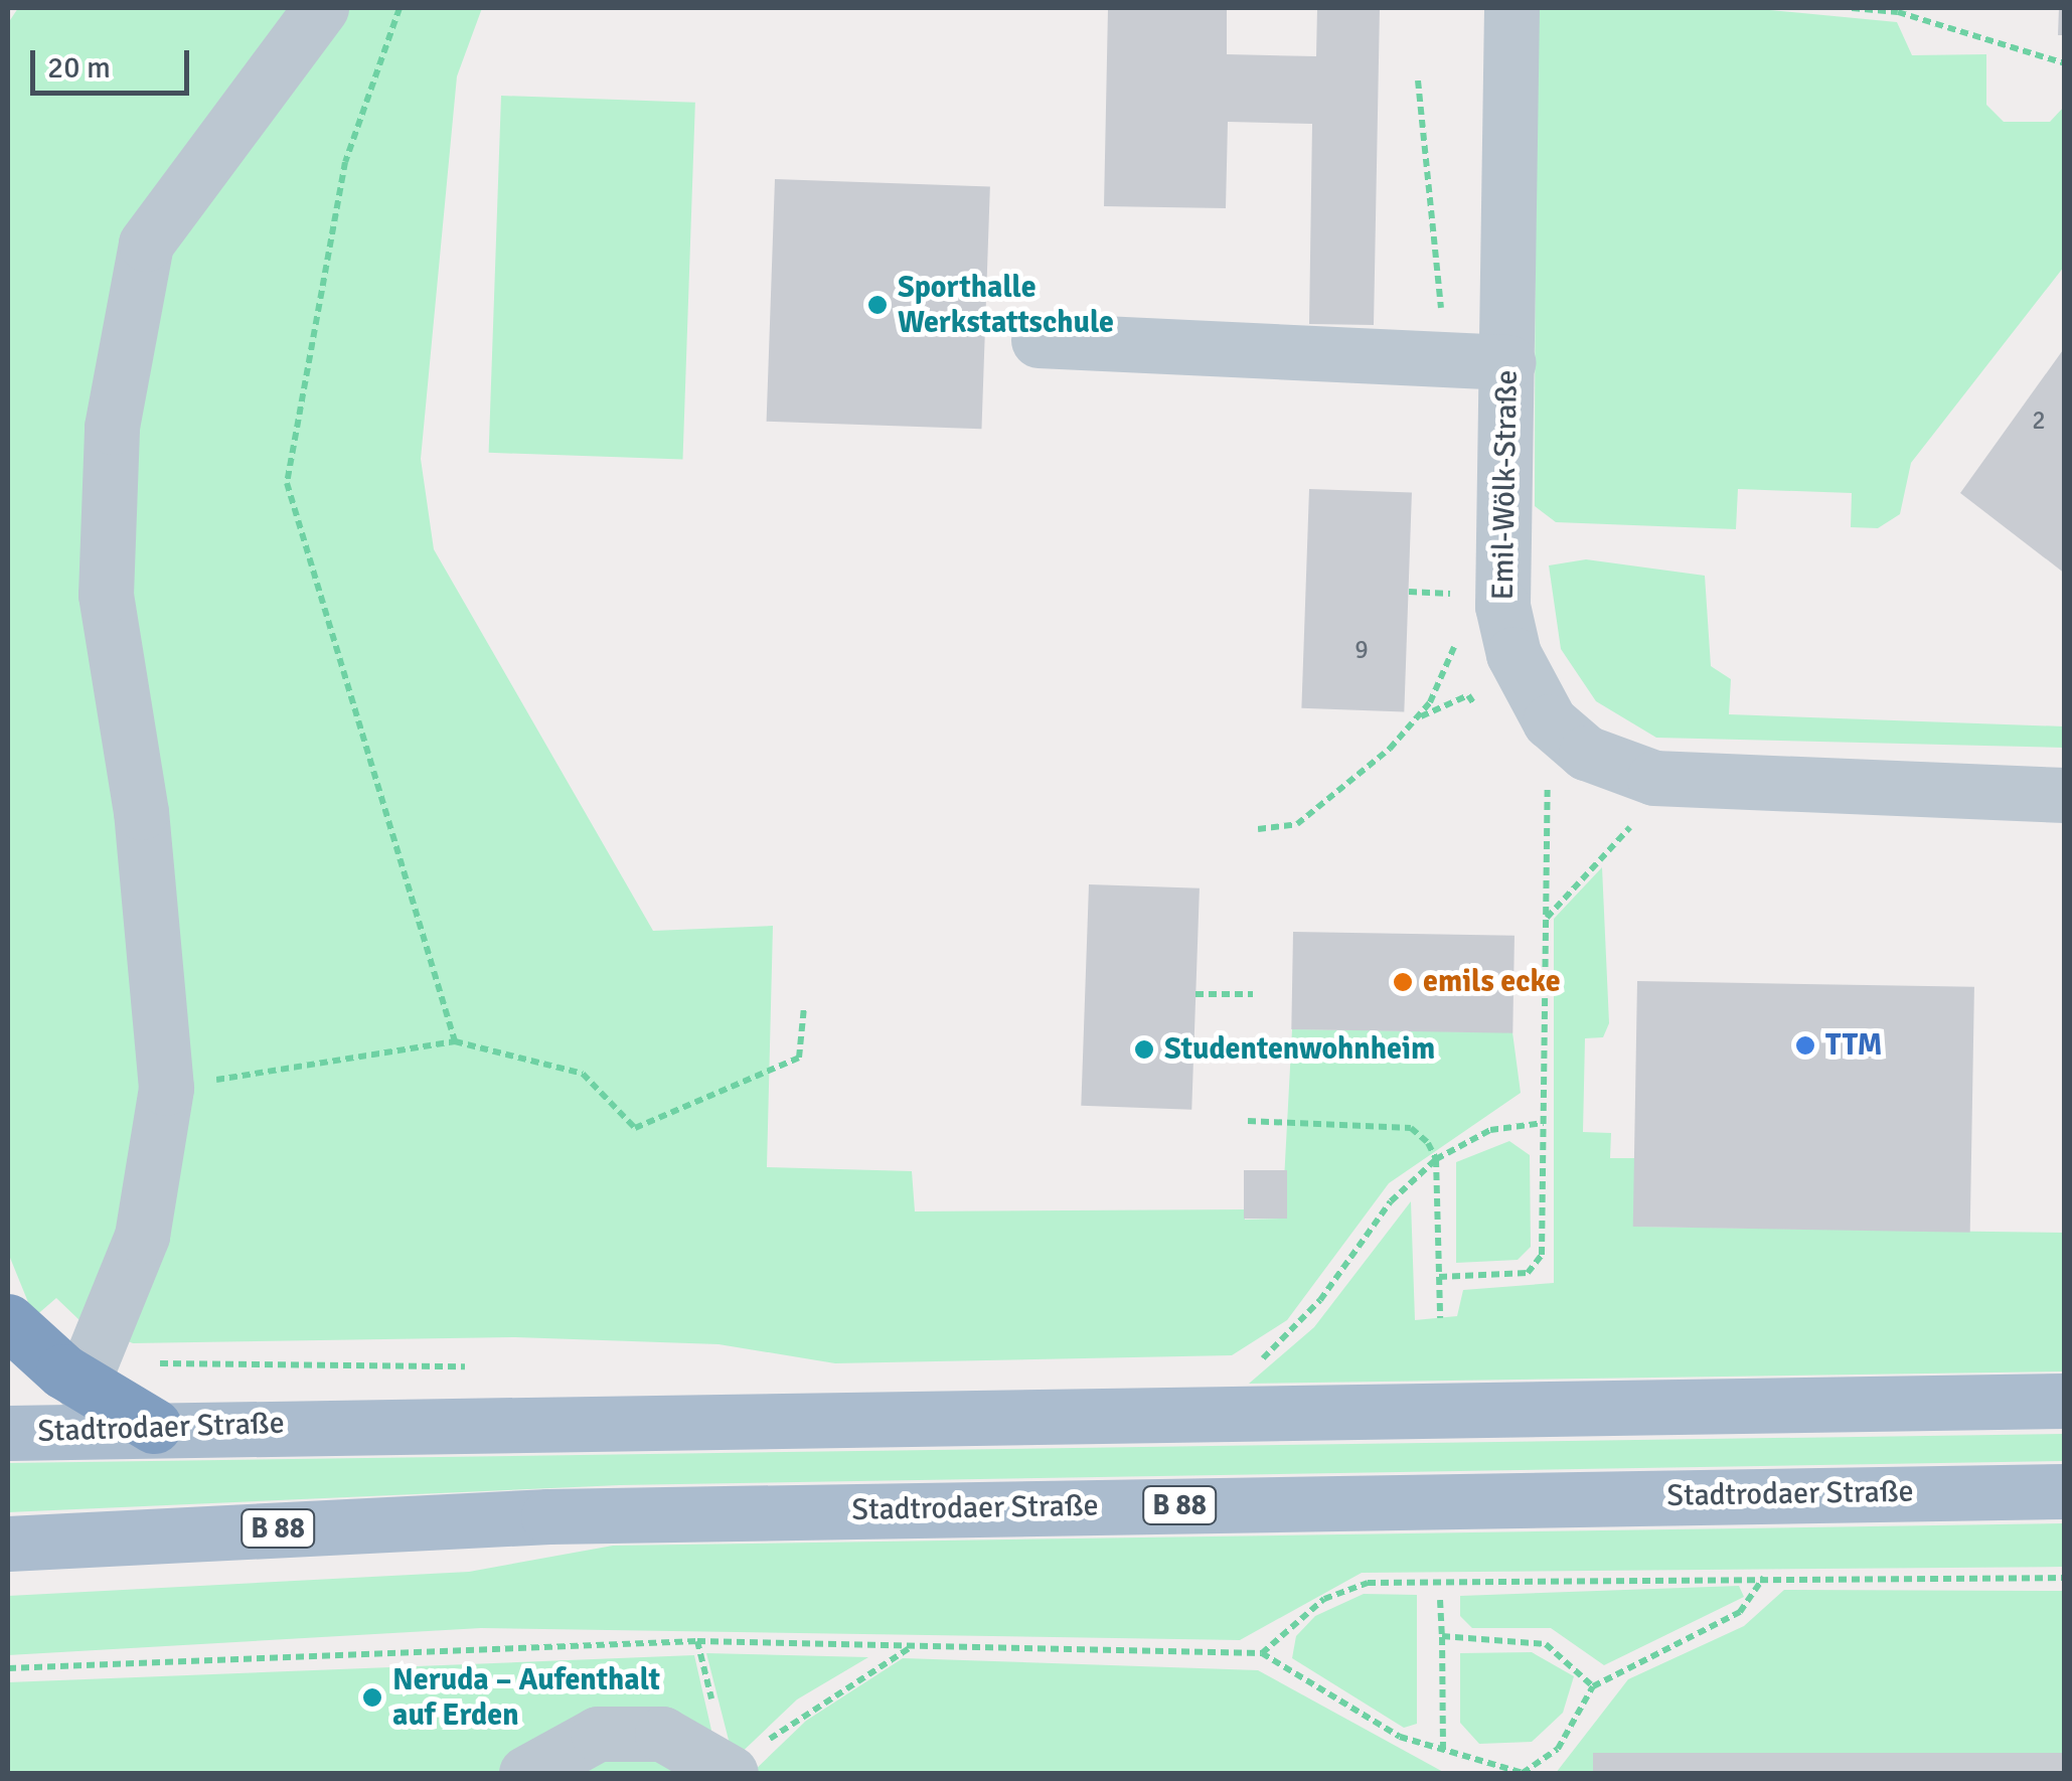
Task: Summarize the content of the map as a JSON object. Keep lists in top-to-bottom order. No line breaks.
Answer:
{"streets":{"main road":["Stadtrodaer Straße","B 88"],"street":["Emil-Wölk-Straße"]},"places":["Sporthalle Werkstattschule","emils ecke","TTM","Studentenwohnheim","Neruda – Aufenthalt auf Erden"],"house_numbers":["2","9"],"scale_bar":"20 m"}
